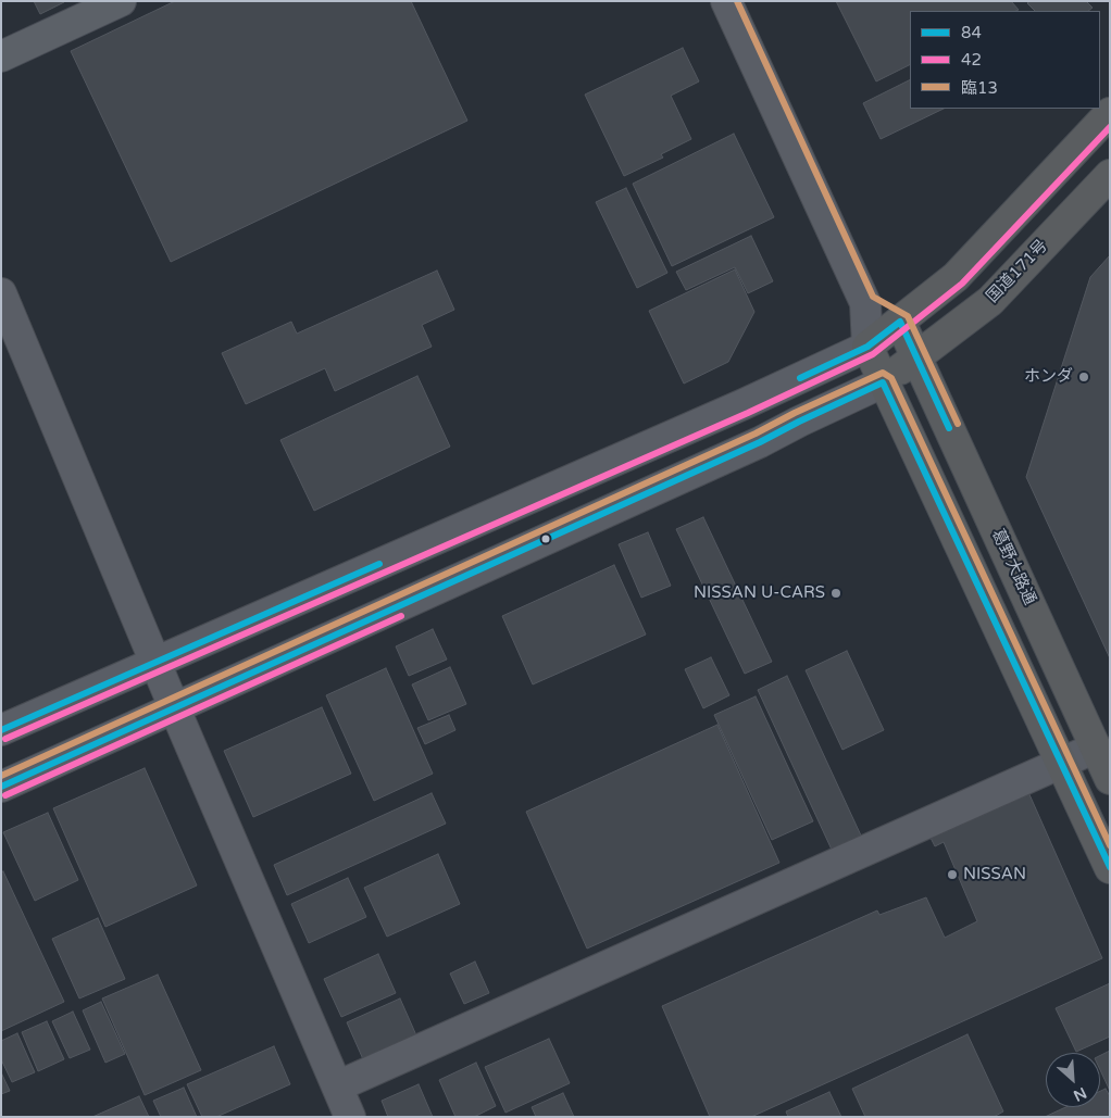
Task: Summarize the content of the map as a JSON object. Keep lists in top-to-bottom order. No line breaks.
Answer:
{"streets":{"highway":["国道171号","葛野大路通"]},"crossings":[["国道171号","葛野大路通"]],"places":["ホンダ","NISSAN U-CARS","NISSAN"],"lines":["transit line 臨13","transit line 42","transit line 84"],"legend":["84","42","臨13"],"north":"bottom right"}
